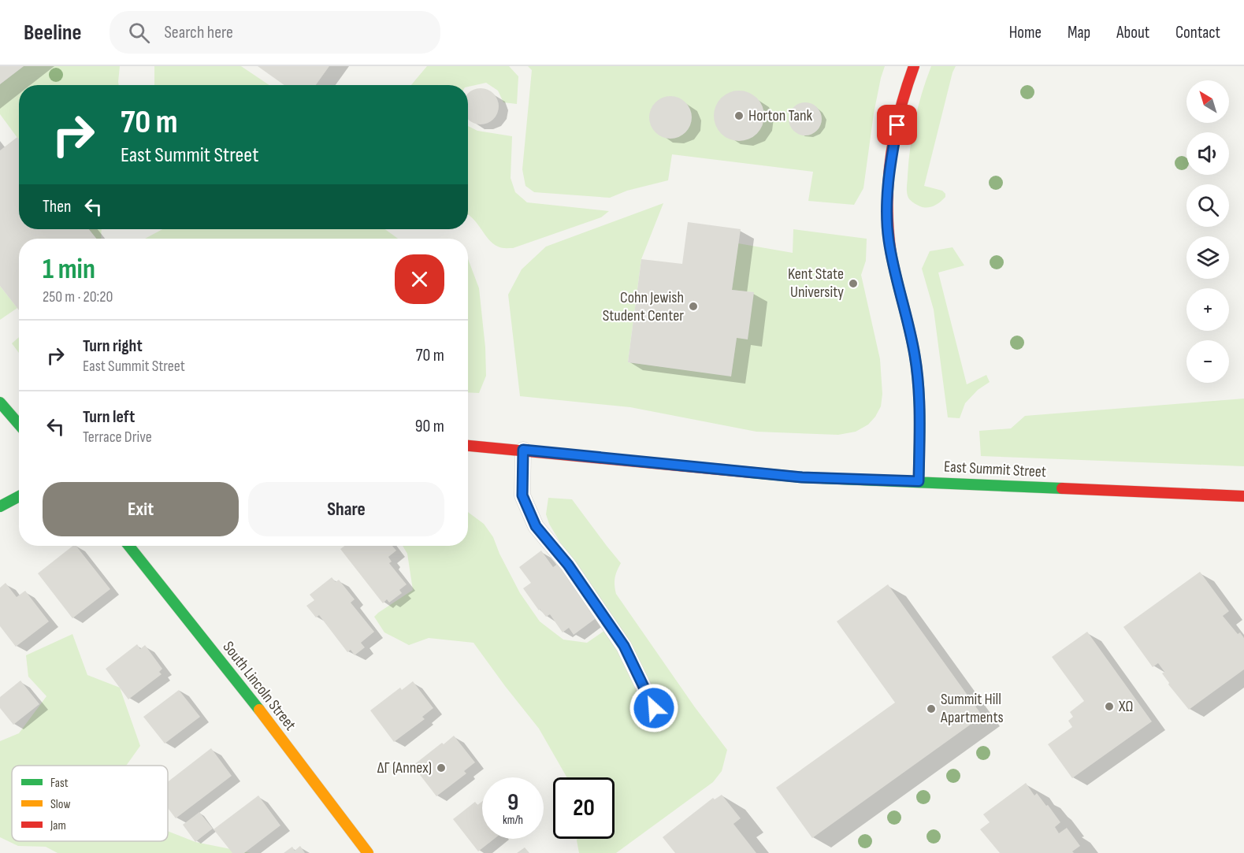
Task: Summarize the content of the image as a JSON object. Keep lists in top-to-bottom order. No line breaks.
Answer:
{"streets":{"street":["East Summit Street","South Lincoln Street"]},"places":["Horton Tank","Kent State University","Cohn Jewish Student Center","ΧΩ","Summit Hill Apartments","ΔΓ (Annex)"],"legend":["Fast","Slow","Jam"],"north":"top left","page":{"header":"Beeline","search":"Search here","nav":["Home","Map","About","Contact"],"map_buttons":["+","−"],"turn":["70 m","East Summit Street"],"then":"Then","heading":["1 min","250 m · 20:20"],"list":[{"name":"Turn right","note":"East Summit Street","value":"70 m"},{"name":"Turn left","note":"Terrace Drive","value":"90 m"}],"buttons":["Exit","Share"],"speed":"9 km/h","limit":"20"}}
